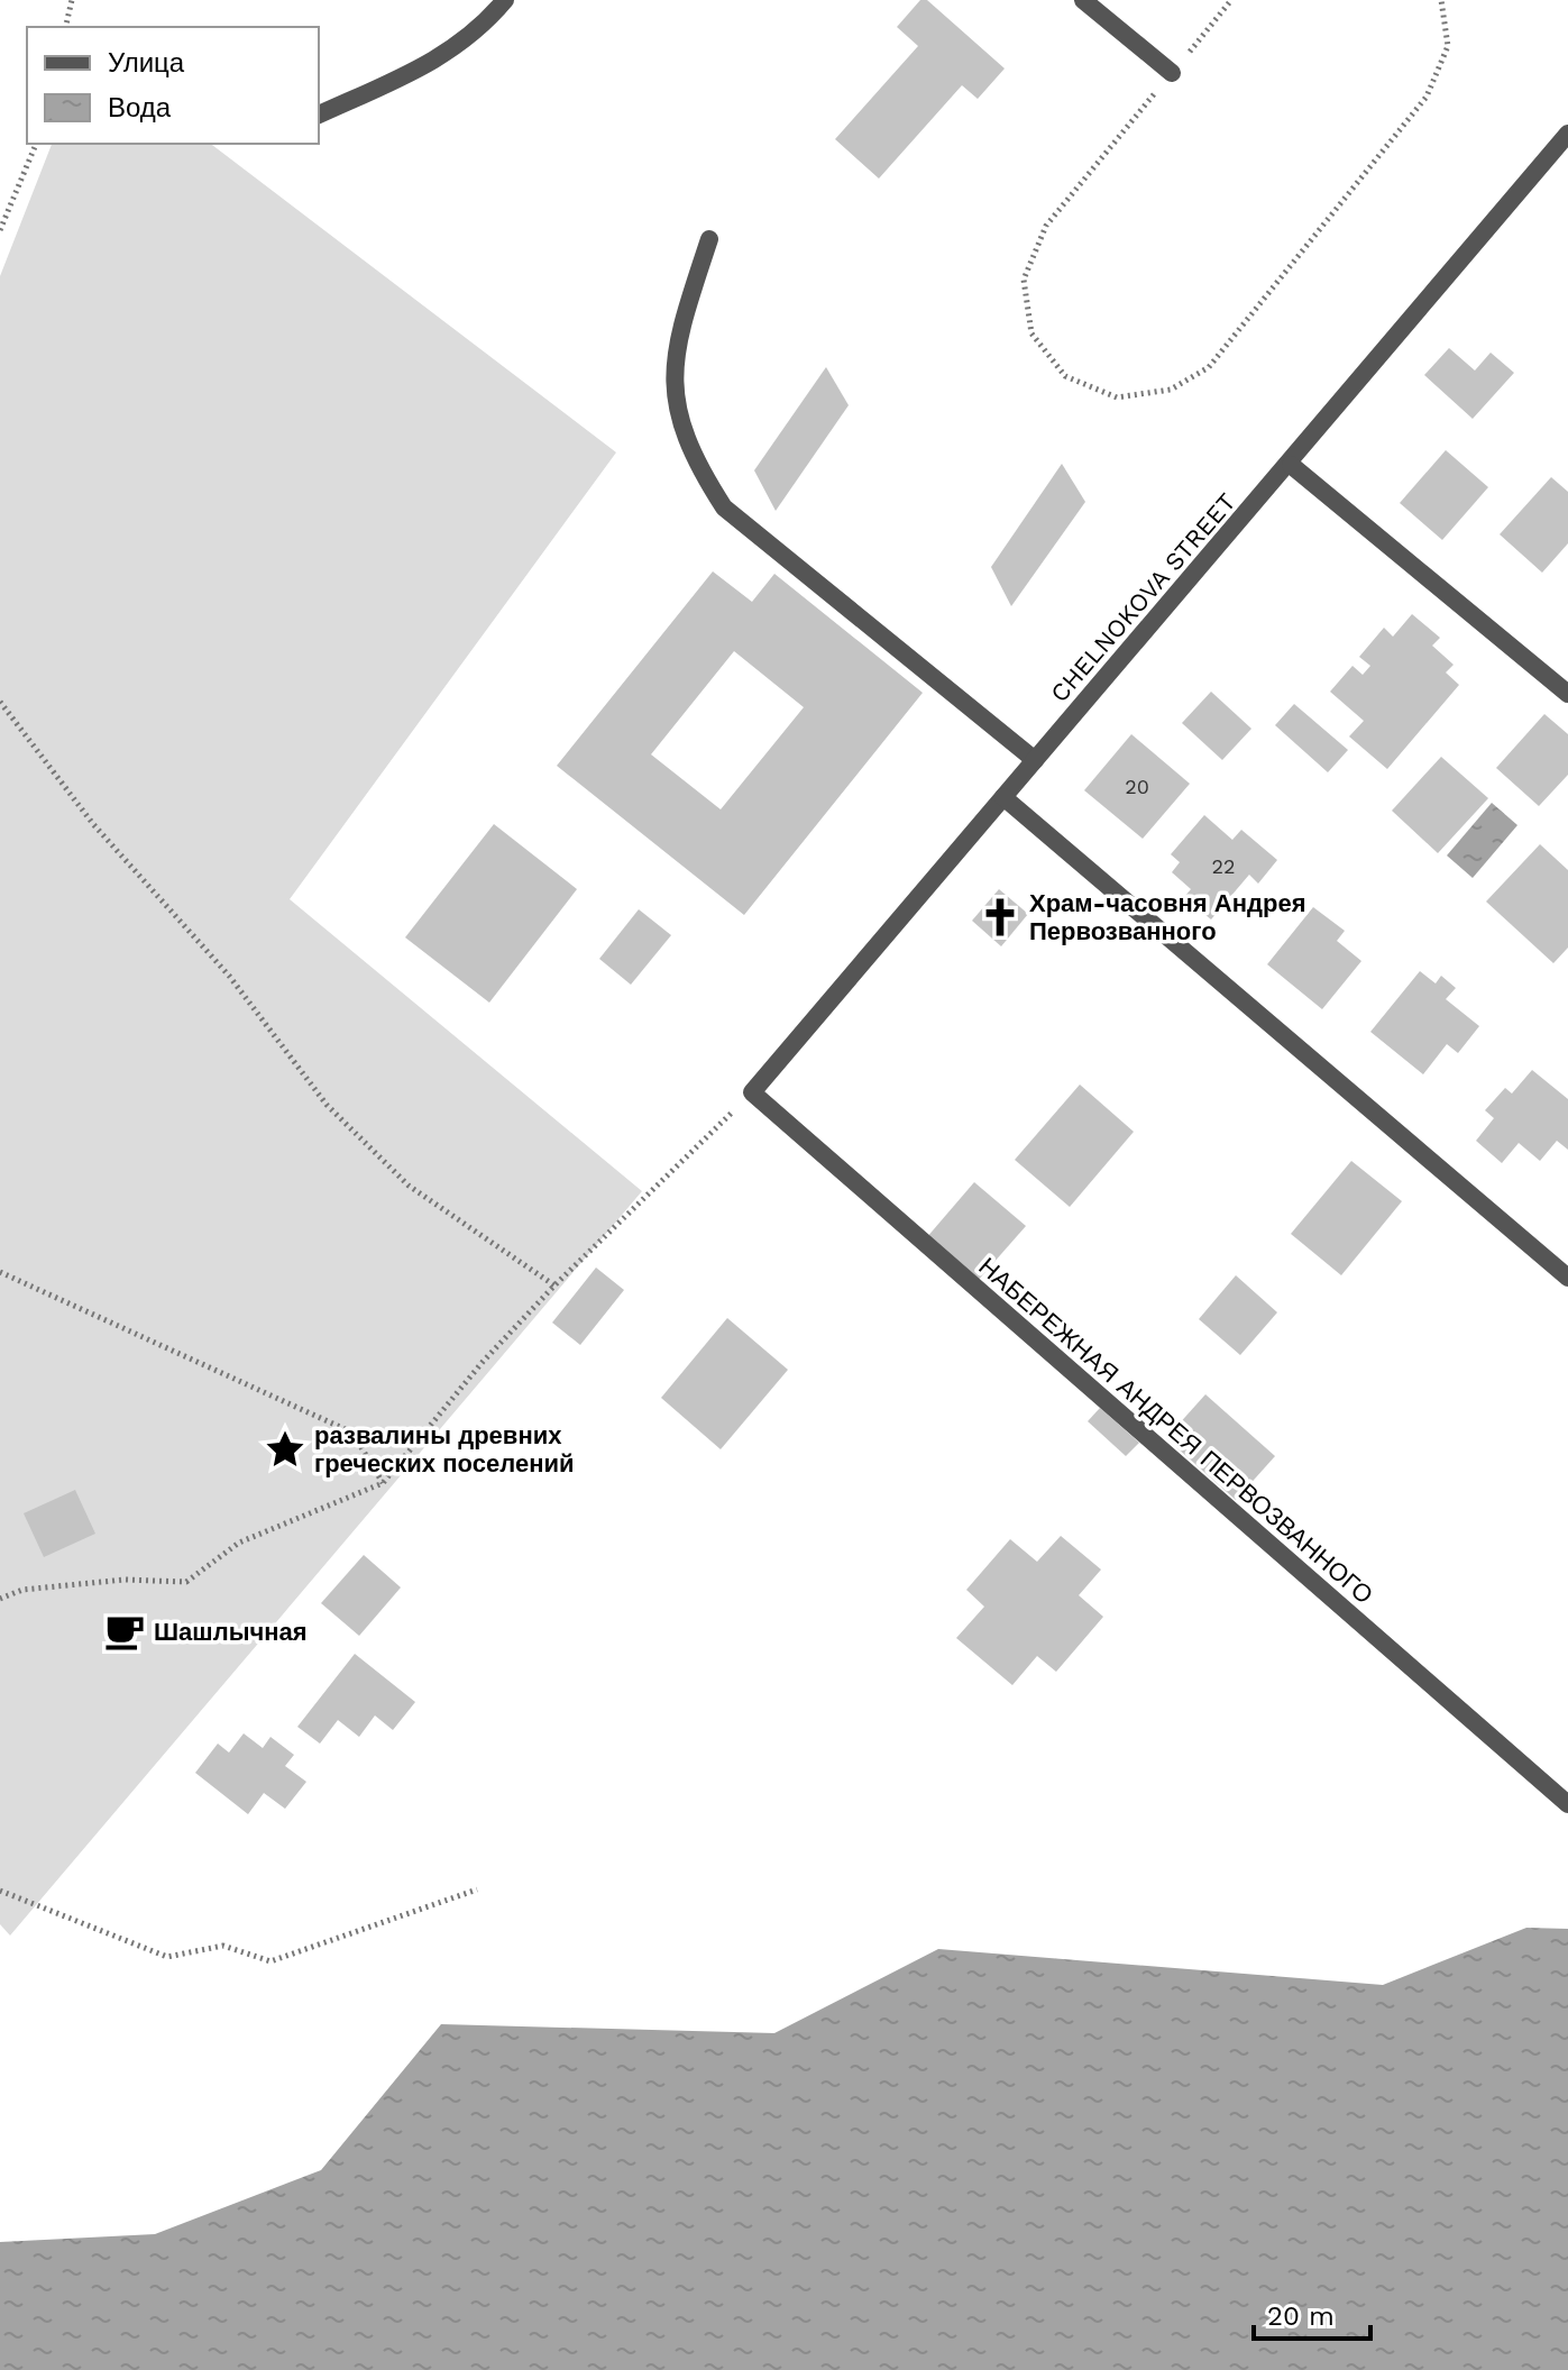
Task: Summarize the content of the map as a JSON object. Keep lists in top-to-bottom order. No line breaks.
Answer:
{"streets":{"street":["CHELNOKOVA STREET","НАБЕРЕЖНАЯ АНДРЕЯ ПЕРВОЗВАННОГО"]},"crossings":[["CHELNOKOVA STREET","НАБЕРЕЖНАЯ АНДРЕЯ ПЕРВОЗВАННОГО"]],"places":{"church":["Храм-часовня Андрея Первозванного"],"place":["развалины древних греческих поселений"],"cafe":["Шашлычная"]},"house_numbers":["20","22"],"legend":["Улица","Вода"],"scale_bar":"20 m"}
